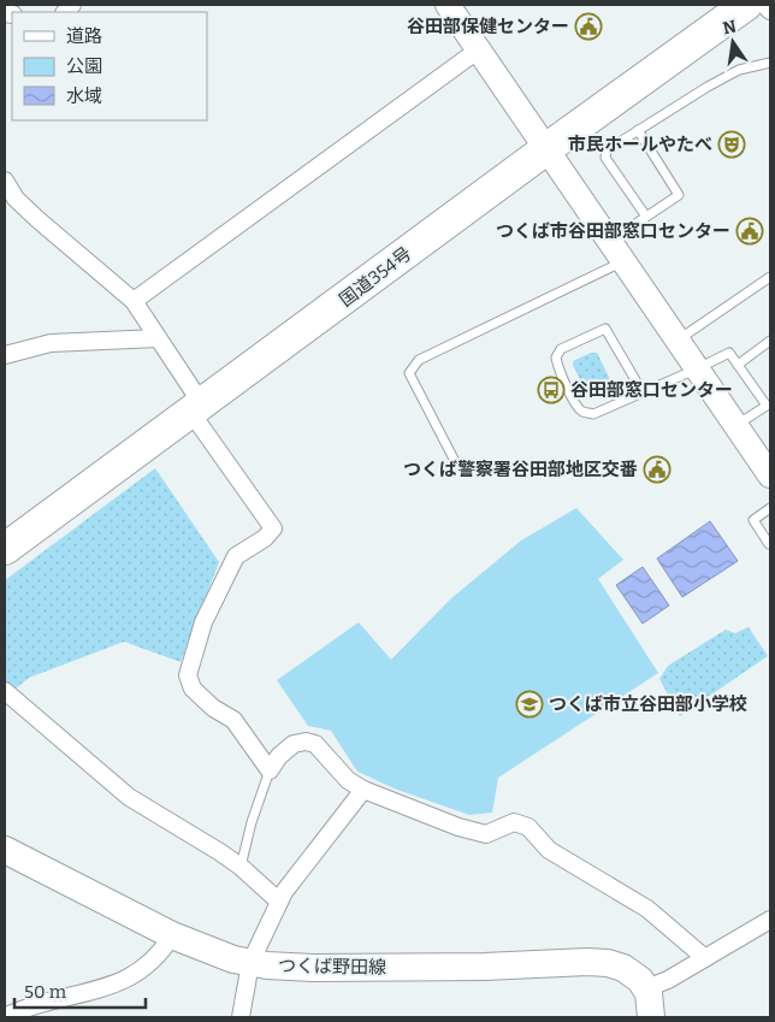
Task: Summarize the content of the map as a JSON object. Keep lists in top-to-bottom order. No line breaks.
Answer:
{"streets":{"highway":["国道354号"],"main road":["つくば野田線"]},"places":{"public building":["谷田部保健センター","つくば市谷田部窓口センター","つくば警察署谷田部地区交番"],"theatre":["市民ホールやたべ"],"bus stop":["谷田部窓口センター"],"school or university":["つくば市立谷田部小学校"]},"legend":["道路","公園","水域"],"scale_bar":"50 m","north":"top"}
